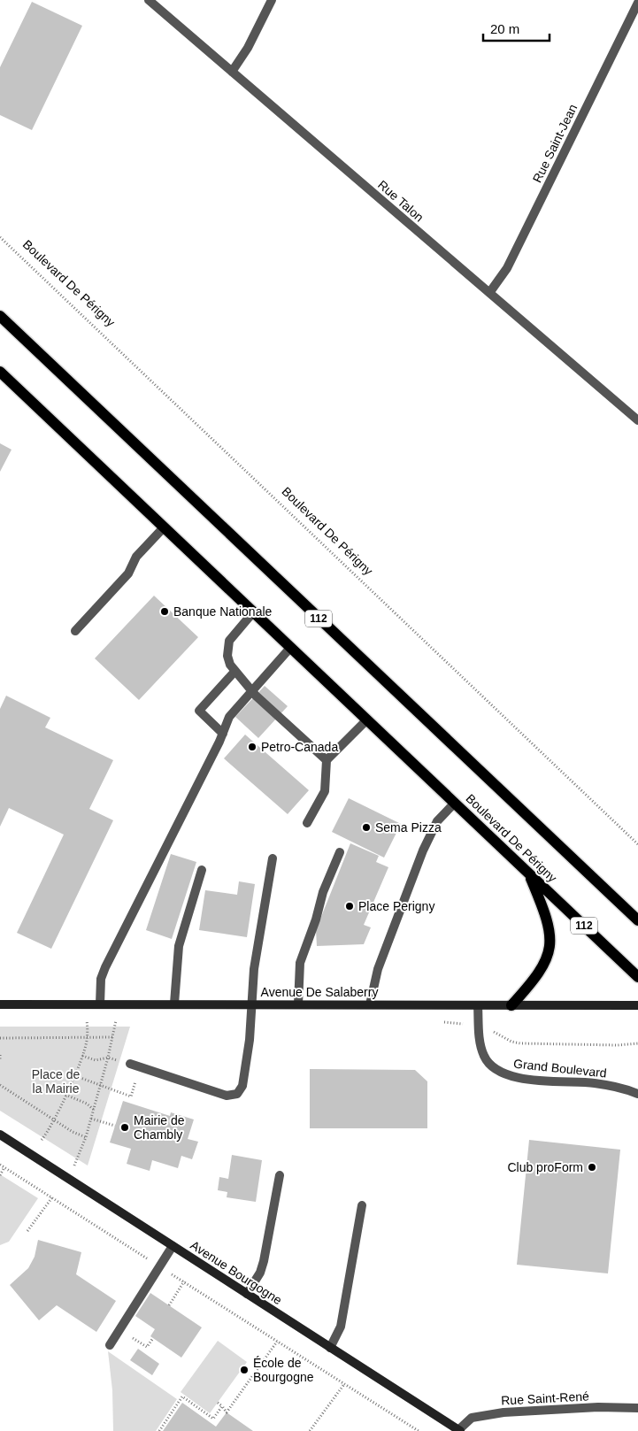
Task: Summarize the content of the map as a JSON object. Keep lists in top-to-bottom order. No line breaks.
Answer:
{"streets":{"main road":["Boulevard De Périgny","112"],"street":["Rue Saint-Jean","Rue Talon","Avenue De Salaberry","Grand Boulevard","Avenue Bourgogne","Rue Saint-René"]},"crossings":[["Rue Saint-Jean","Rue Talon"],["Avenue De Salaberry","Grand Boulevard"],["Avenue Bourgogne","Rue Saint-René"]],"parks":["Place de la Mairie"],"places":["Banque Nationale","Petro-Canada","Sema Pizza","Place Perigny","Mairie de Chambly","Club proForm","École de Bourgogne"],"scale_bar":"20 m"}
